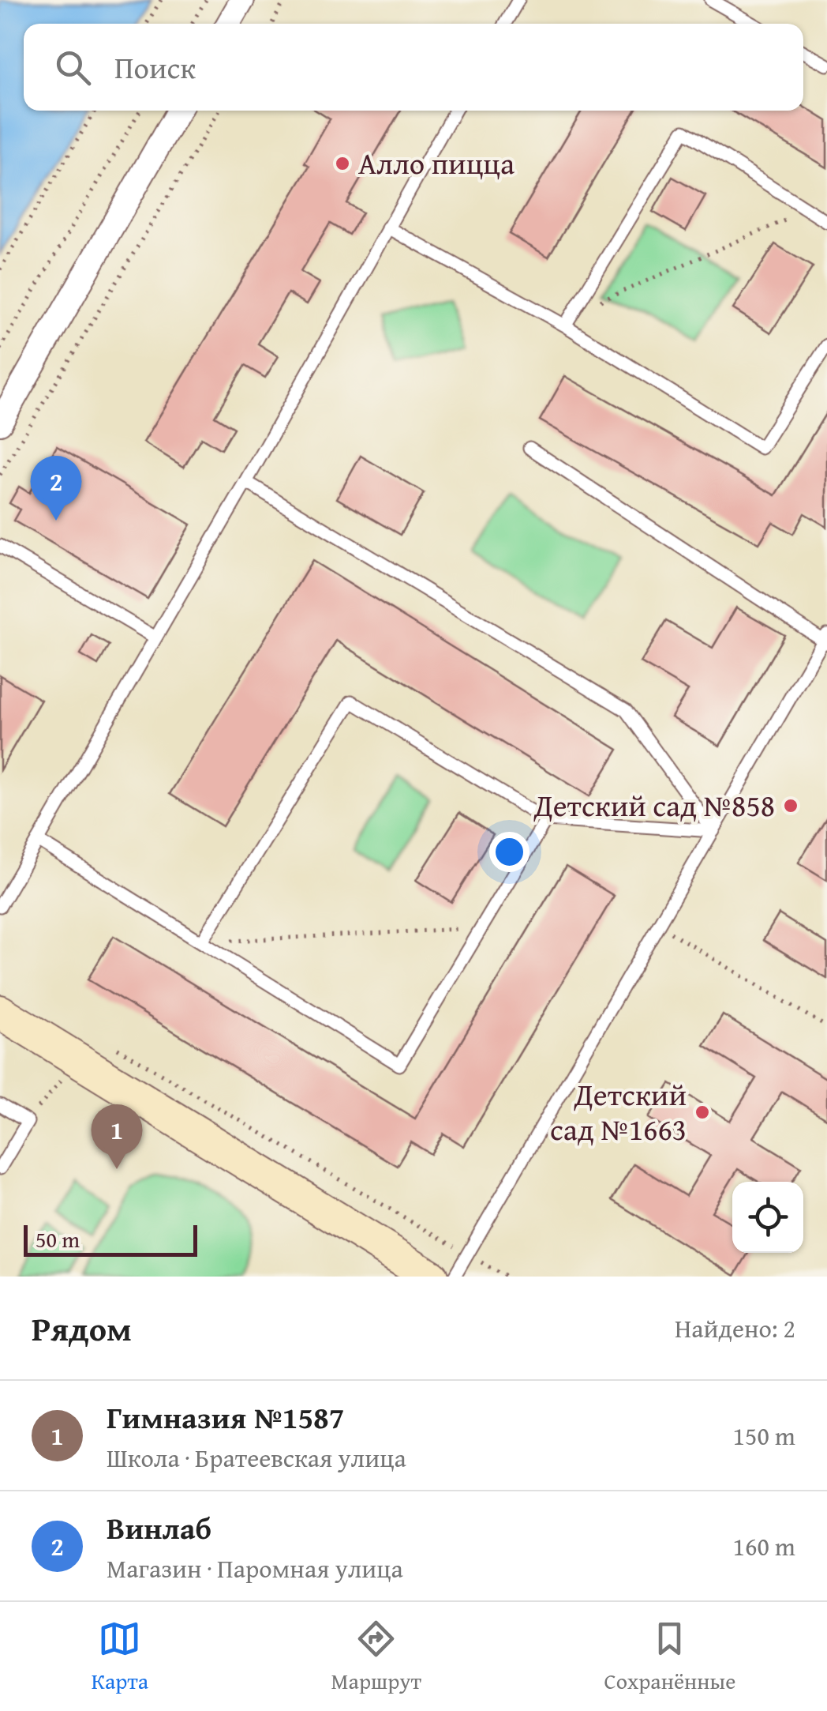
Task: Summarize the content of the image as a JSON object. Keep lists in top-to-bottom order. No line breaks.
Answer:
{"places":["Алло пицца","Детский сад №858","Детский сад №1663"],"scale_bar":"50 m","page":{"search":"Поиск","pins":["2","1"],"scale":"50 m","heading":["Рядом","Найдено: 2"],"list":[{"mark":"1","name":"Гимназия №1587","note":"Школа · Братеевская улица","value":"150 m"},{"mark":"2","name":"Винлаб","note":"Магазин · Паромная улица","value":"160 m"}],"nav":["Карта","Маршрут","Сохранённые"]}}
